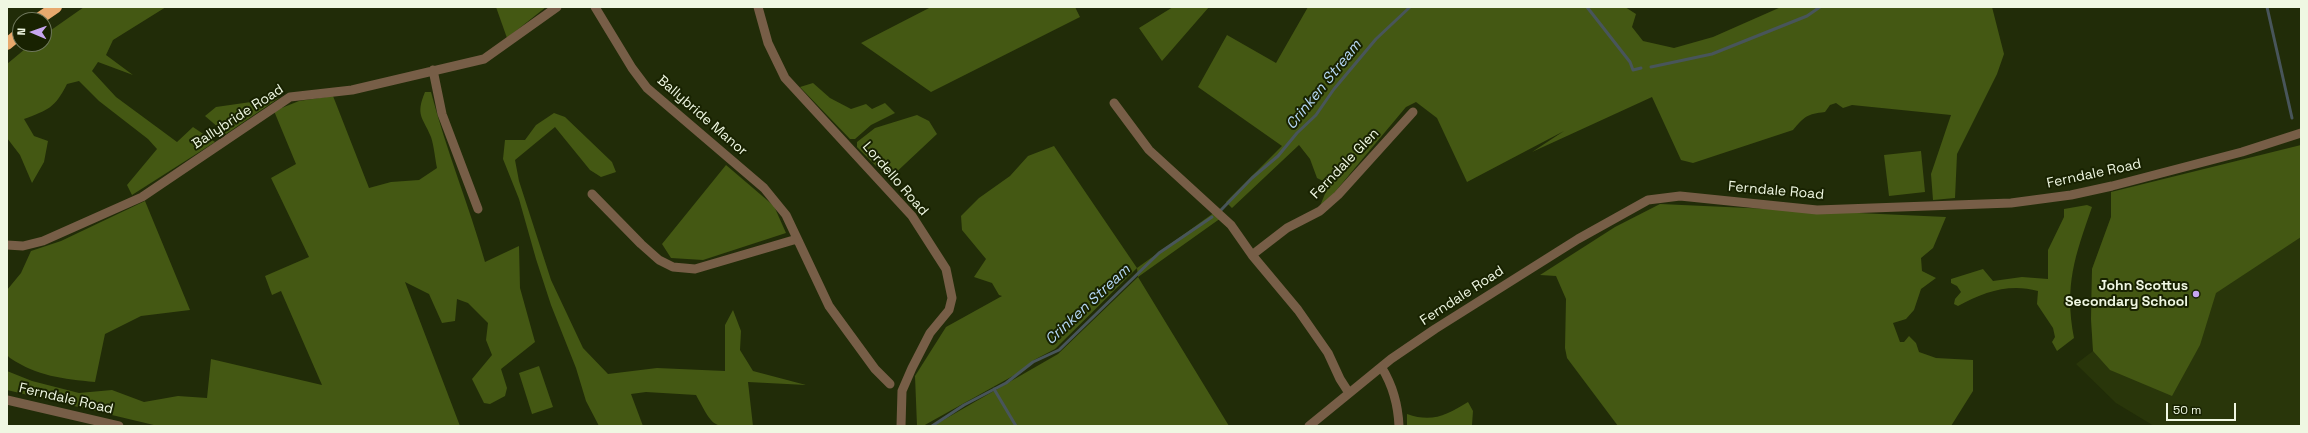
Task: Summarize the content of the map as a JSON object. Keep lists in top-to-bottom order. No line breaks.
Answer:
{"streets":{"street":["Ballybride Manor","Ballybride Road","Ferndale Glen","Ferndale Road","Lordello Road"]},"water":["Crinken Stream"],"places":["John Scottus Secondary School"],"scale_bar":"50 m","north":"left"}
